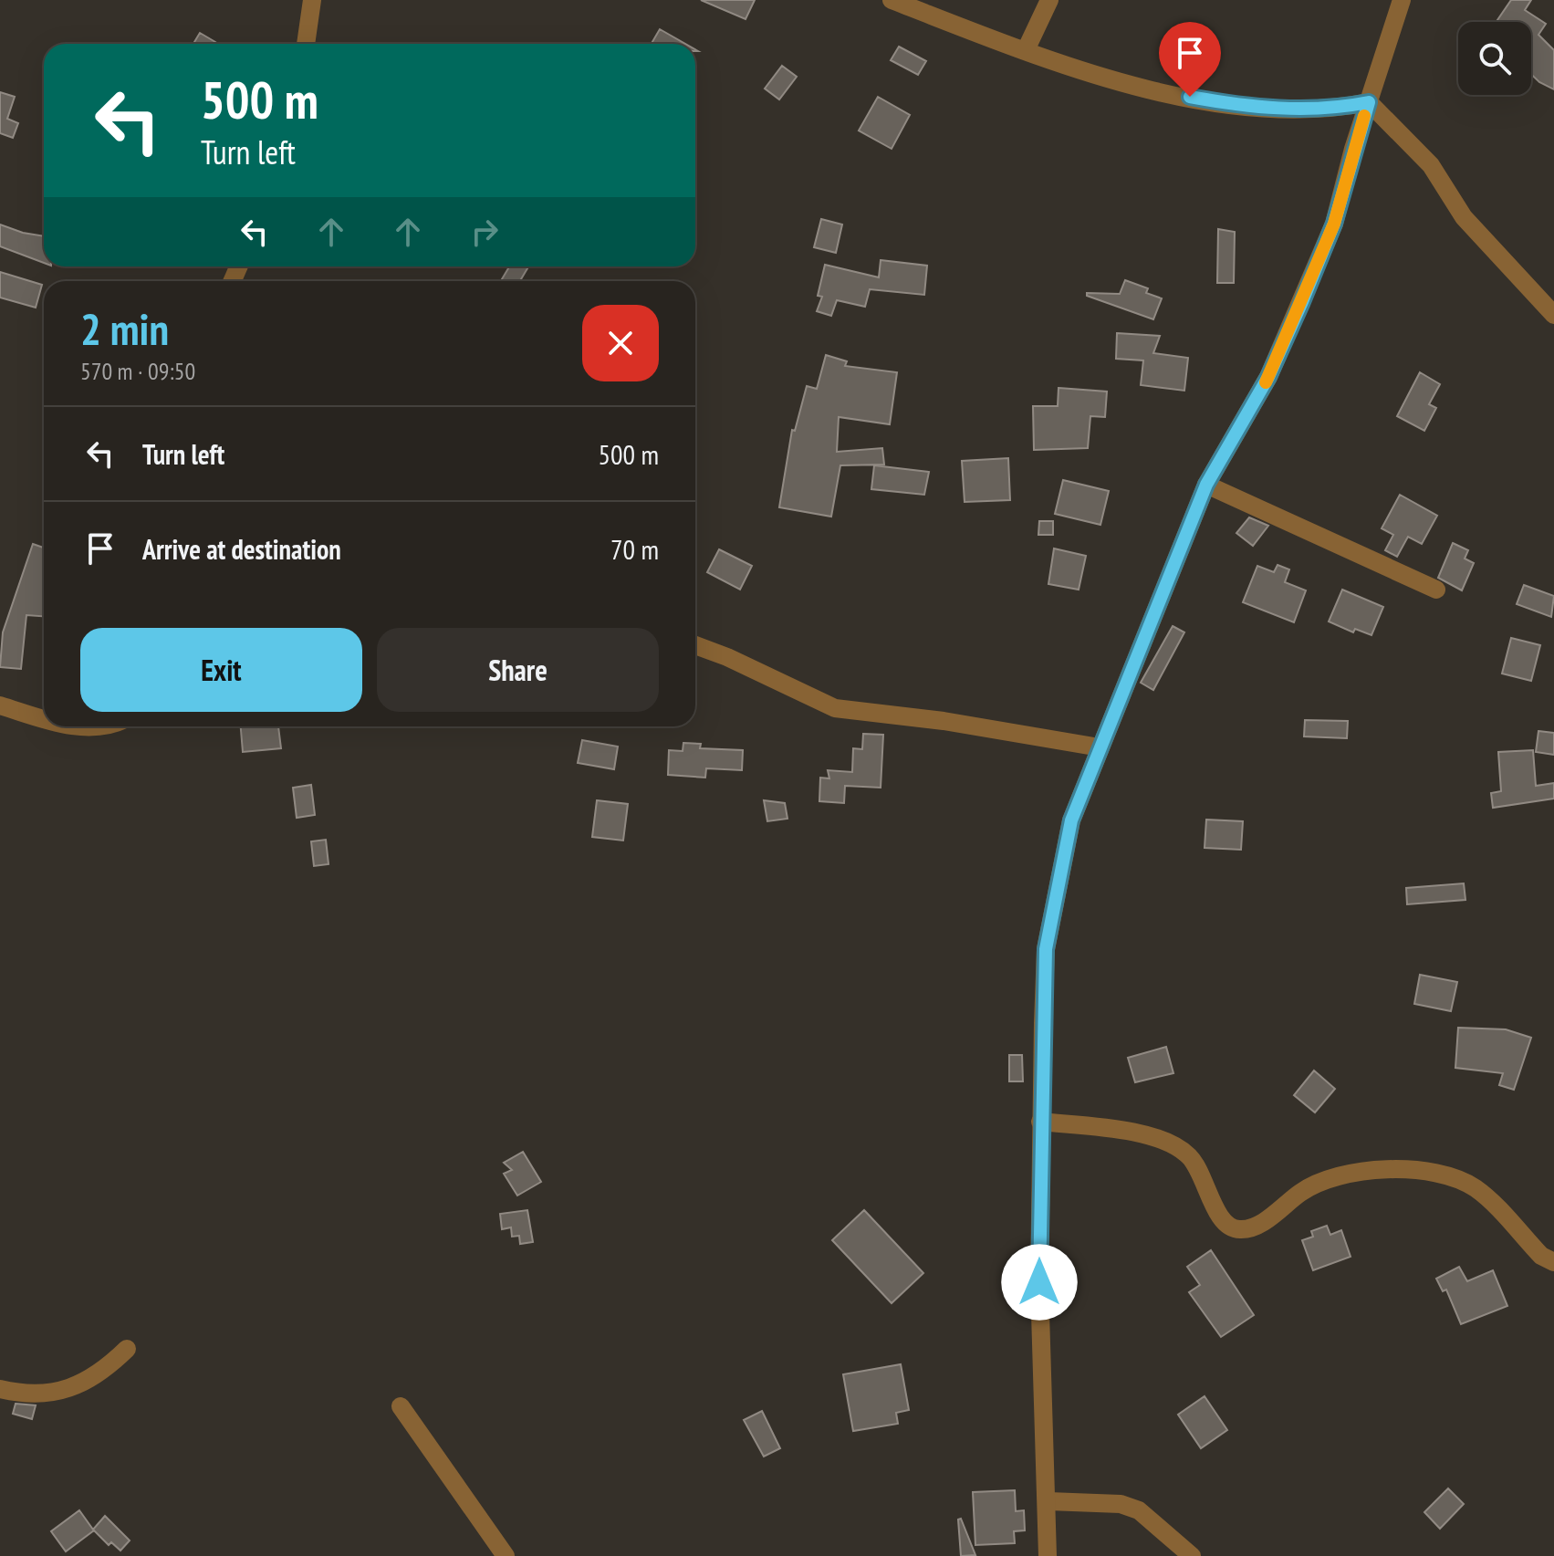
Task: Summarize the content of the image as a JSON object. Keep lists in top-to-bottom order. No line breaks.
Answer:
{"page":{"turn":["500 m","Turn left"],"heading":["2 min","570 m · 09:50"],"list":[{"name":"Turn left","value":"500 m"},{"name":"Arrive at destination","value":"70 m"}],"buttons":["Exit","Share"]}}
